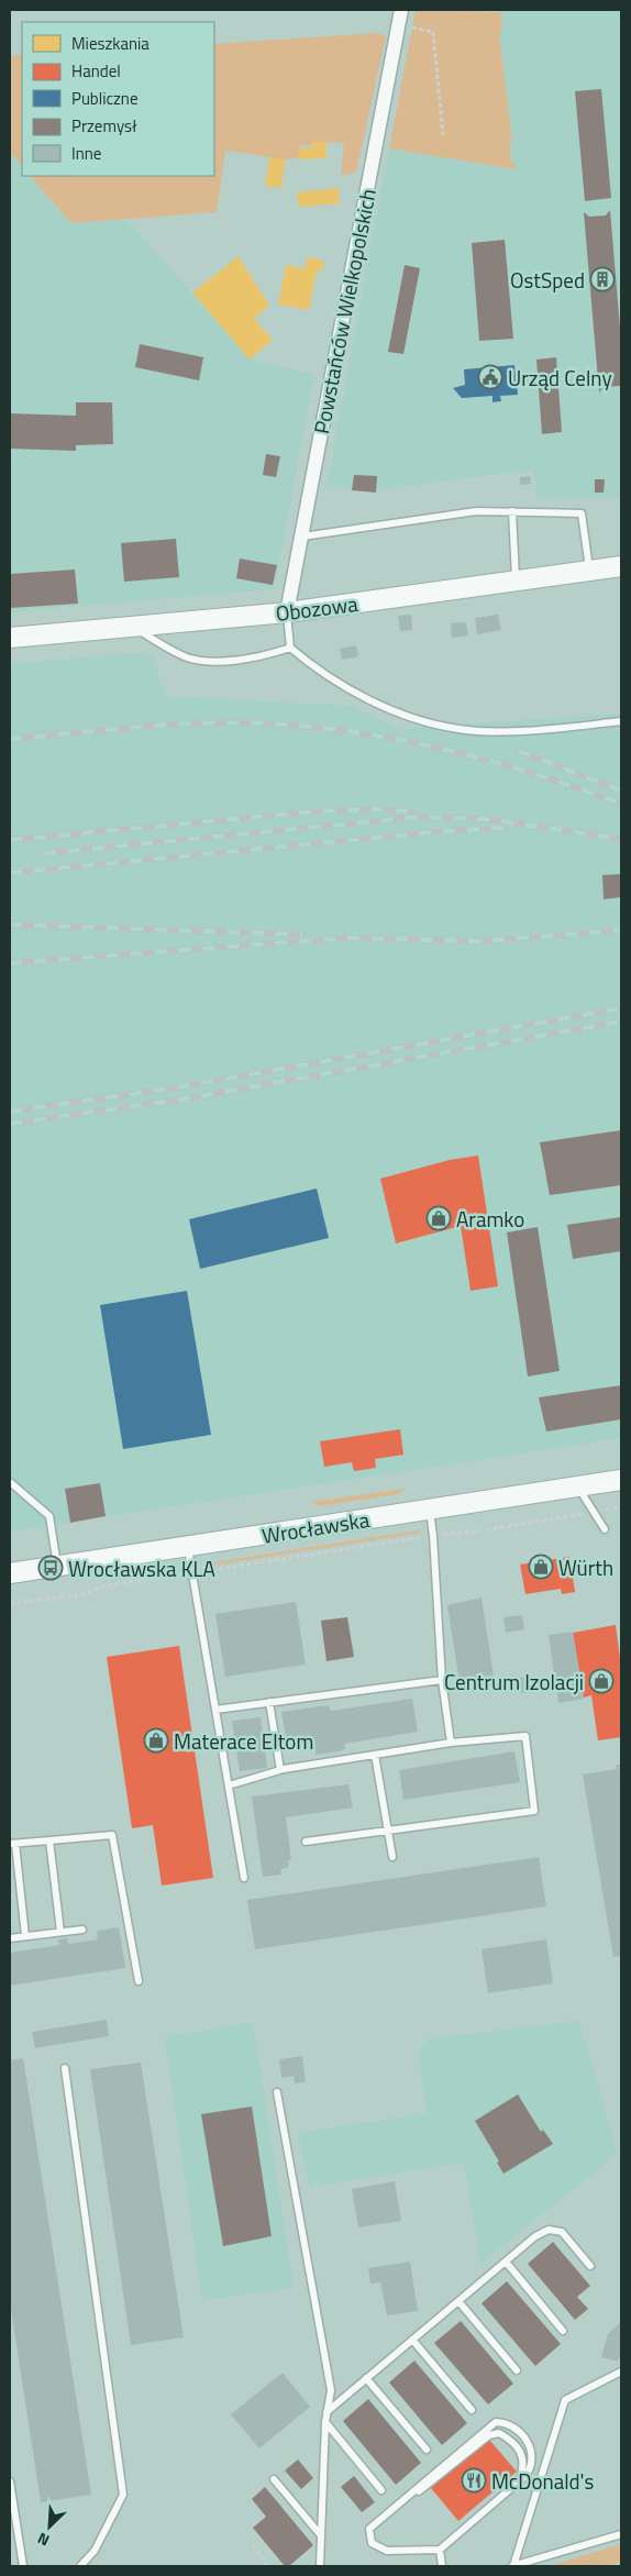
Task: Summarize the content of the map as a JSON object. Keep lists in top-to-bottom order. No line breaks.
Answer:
{"streets":{"street":["Powstańców Wielkopolskich","Obozowa","Wrocławska"]},"crossings":[["Powstańców Wielkopolskich","Obozowa"]],"places":{"building":["OstSped"],"public building":["Urząd Celny"],"shop":["Aramko","Würth","Centrum Izolacji","Materace Eltom"],"bus stop":["Wrocławska KLA"],"restaurant":["McDonald's"]},"legend":["Mieszkania","Handel","Publiczne","Przemysł","Inne"],"north":"bottom left"}
